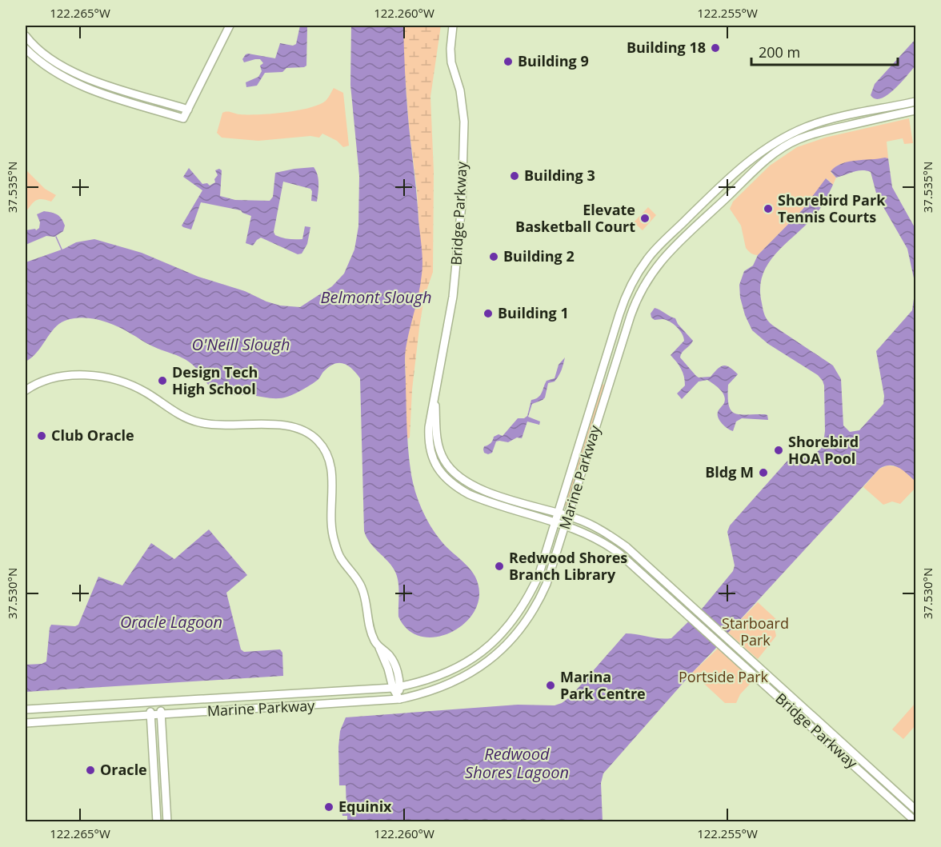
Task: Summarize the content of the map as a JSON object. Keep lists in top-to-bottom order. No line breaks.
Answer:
{"streets":{"street":["Bridge Parkway","Marine Parkway"]},"crossings":[["Bridge Parkway","Marine Parkway"]],"water":["Belmont Slough","O'Neill Slough","Oracle Lagoon","Redwood Shores Lagoon"],"parks":["Starboard Park","Portside Park"],"places":["Building 18","Building 9","Building 3","Shorebird Park Tennis Courts","Elevate Basketball Court","Building 2","Building 1","Design Tech High School","Club Oracle","Shorebird HOA Pool","Bldg M","Redwood Shores Branch Library","Marina Park Centre","Oracle","Equinix"],"scale_bar":"200 m","coordinates":["122.265°W","122.260°W","122.255°W","37.535°N","37.530°N"]}
